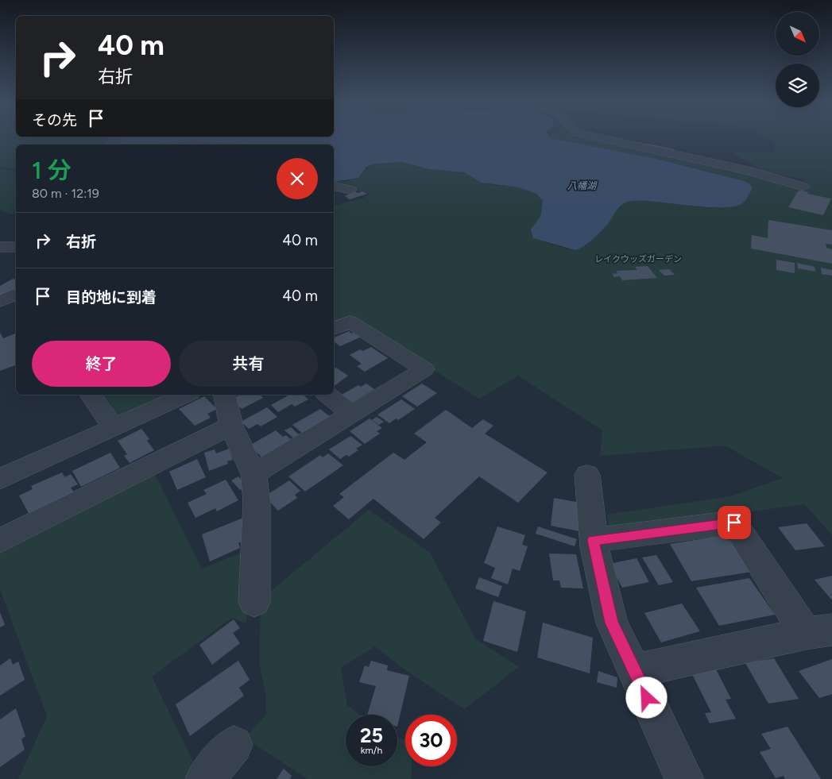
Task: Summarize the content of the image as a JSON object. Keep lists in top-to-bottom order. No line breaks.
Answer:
{"water":["八幡湖"],"parks":["レイクウッズガーデン"],"north":"bottom right","page":{"turn":["40 m","右折"],"then":"その先","heading":["1 分","80 m · 12:19"],"list":[{"name":"右折","value":"40 m"},{"name":"目的地に到着","value":"40 m"}],"buttons":["終了","共有"],"speed":"25 km/h","limit":"30"}}
